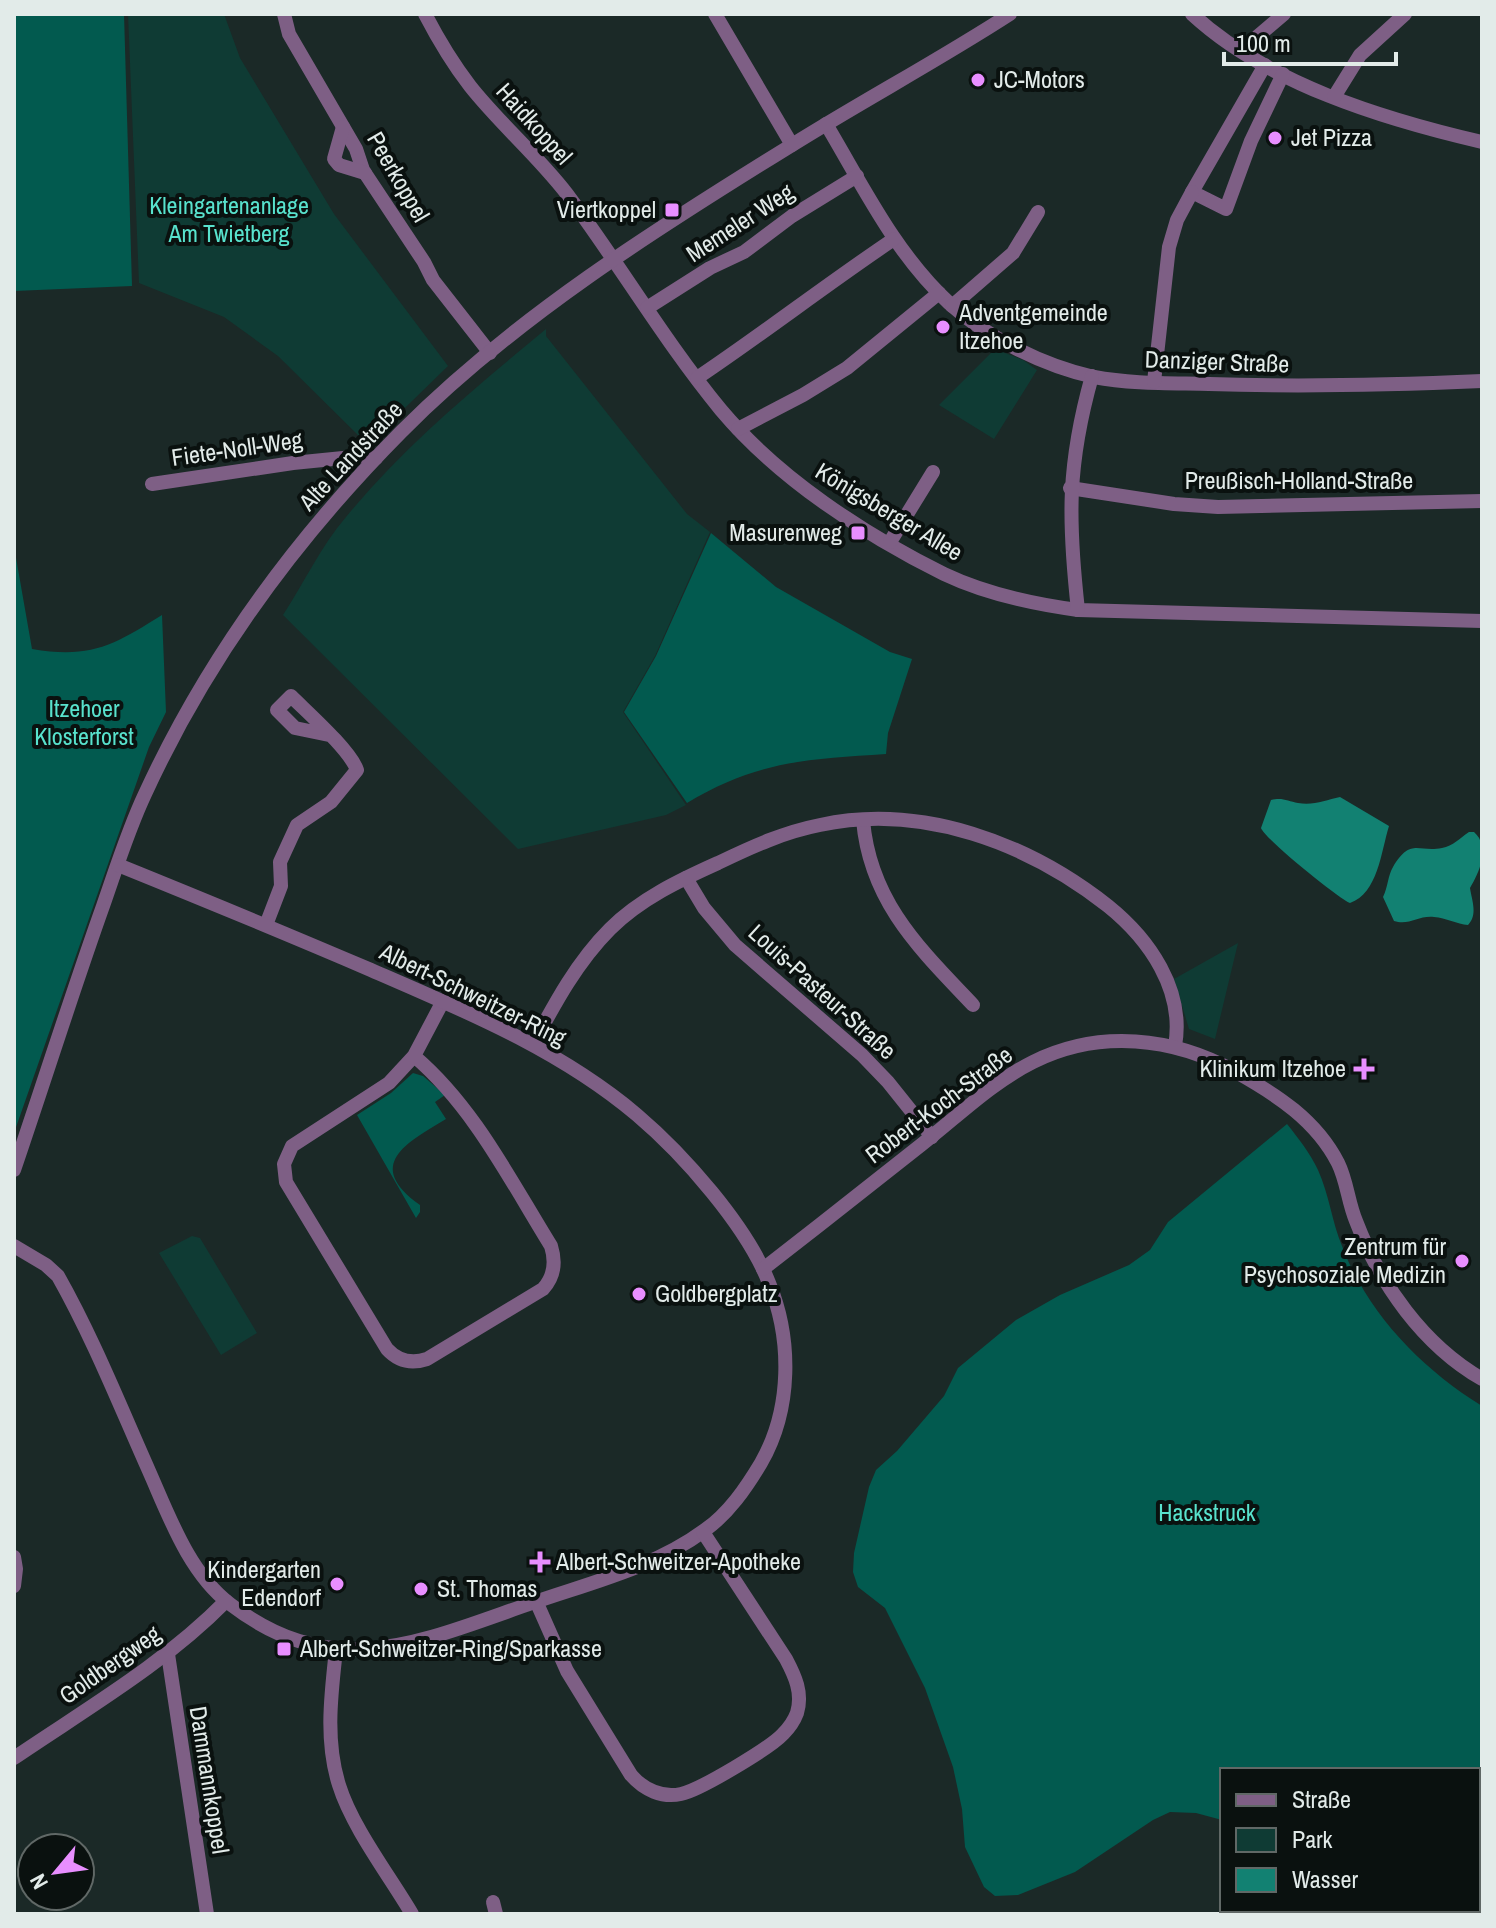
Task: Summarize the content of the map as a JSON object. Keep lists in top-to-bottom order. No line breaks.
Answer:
{"streets":{"street":["Haidkoppel","Peerkoppel","Memeler Weg","Danziger Straße","Fiete-Noll-Weg","Alte Landstraße","Preußisch-Holland-Straße","Königsberger Allee","Louis-Pasteur-Straße","Albert-Schweitzer-Ring","Robert-Koch-Straße","Goldbergweg","Dammannkoppel"]},"crossings":[["Haidkoppel","Alte Landstraße"],["Haidkoppel","Königsberger Allee"],["Peerkoppel","Alte Landstraße"],["Memeler Weg","Danziger Straße"],["Memeler Weg","Königsberger Allee"],["Danziger Straße","Alte Landstraße"],["Fiete-Noll-Weg","Alte Landstraße"],["Alte Landstraße","Königsberger Allee"],["Alte Landstraße","Albert-Schweitzer-Ring"],["Louis-Pasteur-Straße","Robert-Koch-Straße"],["Albert-Schweitzer-Ring","Robert-Koch-Straße"],["Albert-Schweitzer-Ring","Goldbergweg"],["Goldbergweg","Dammannkoppel"]],"parks":["Kleingartenanlage Am Twietberg","Itzehoer Klosterforst","Hackstruck"],"places":{"other":["JC-Motors","Jet Pizza","Adventgemeinde Itzehoe","Zentrum für Psychosoziale Medizin","Goldbergplatz","Kindergarten Edendorf","St. Thomas"],"transit":["Viertkoppel","Masurenweg","Albert-Schweitzer-Ring/Sparkasse"],"health":["Klinikum Itzehoe","Albert-Schweitzer-Apotheke"]},"legend":["Straße","Park","Wasser"],"scale_bar":"100 m","north":"bottom left"}
